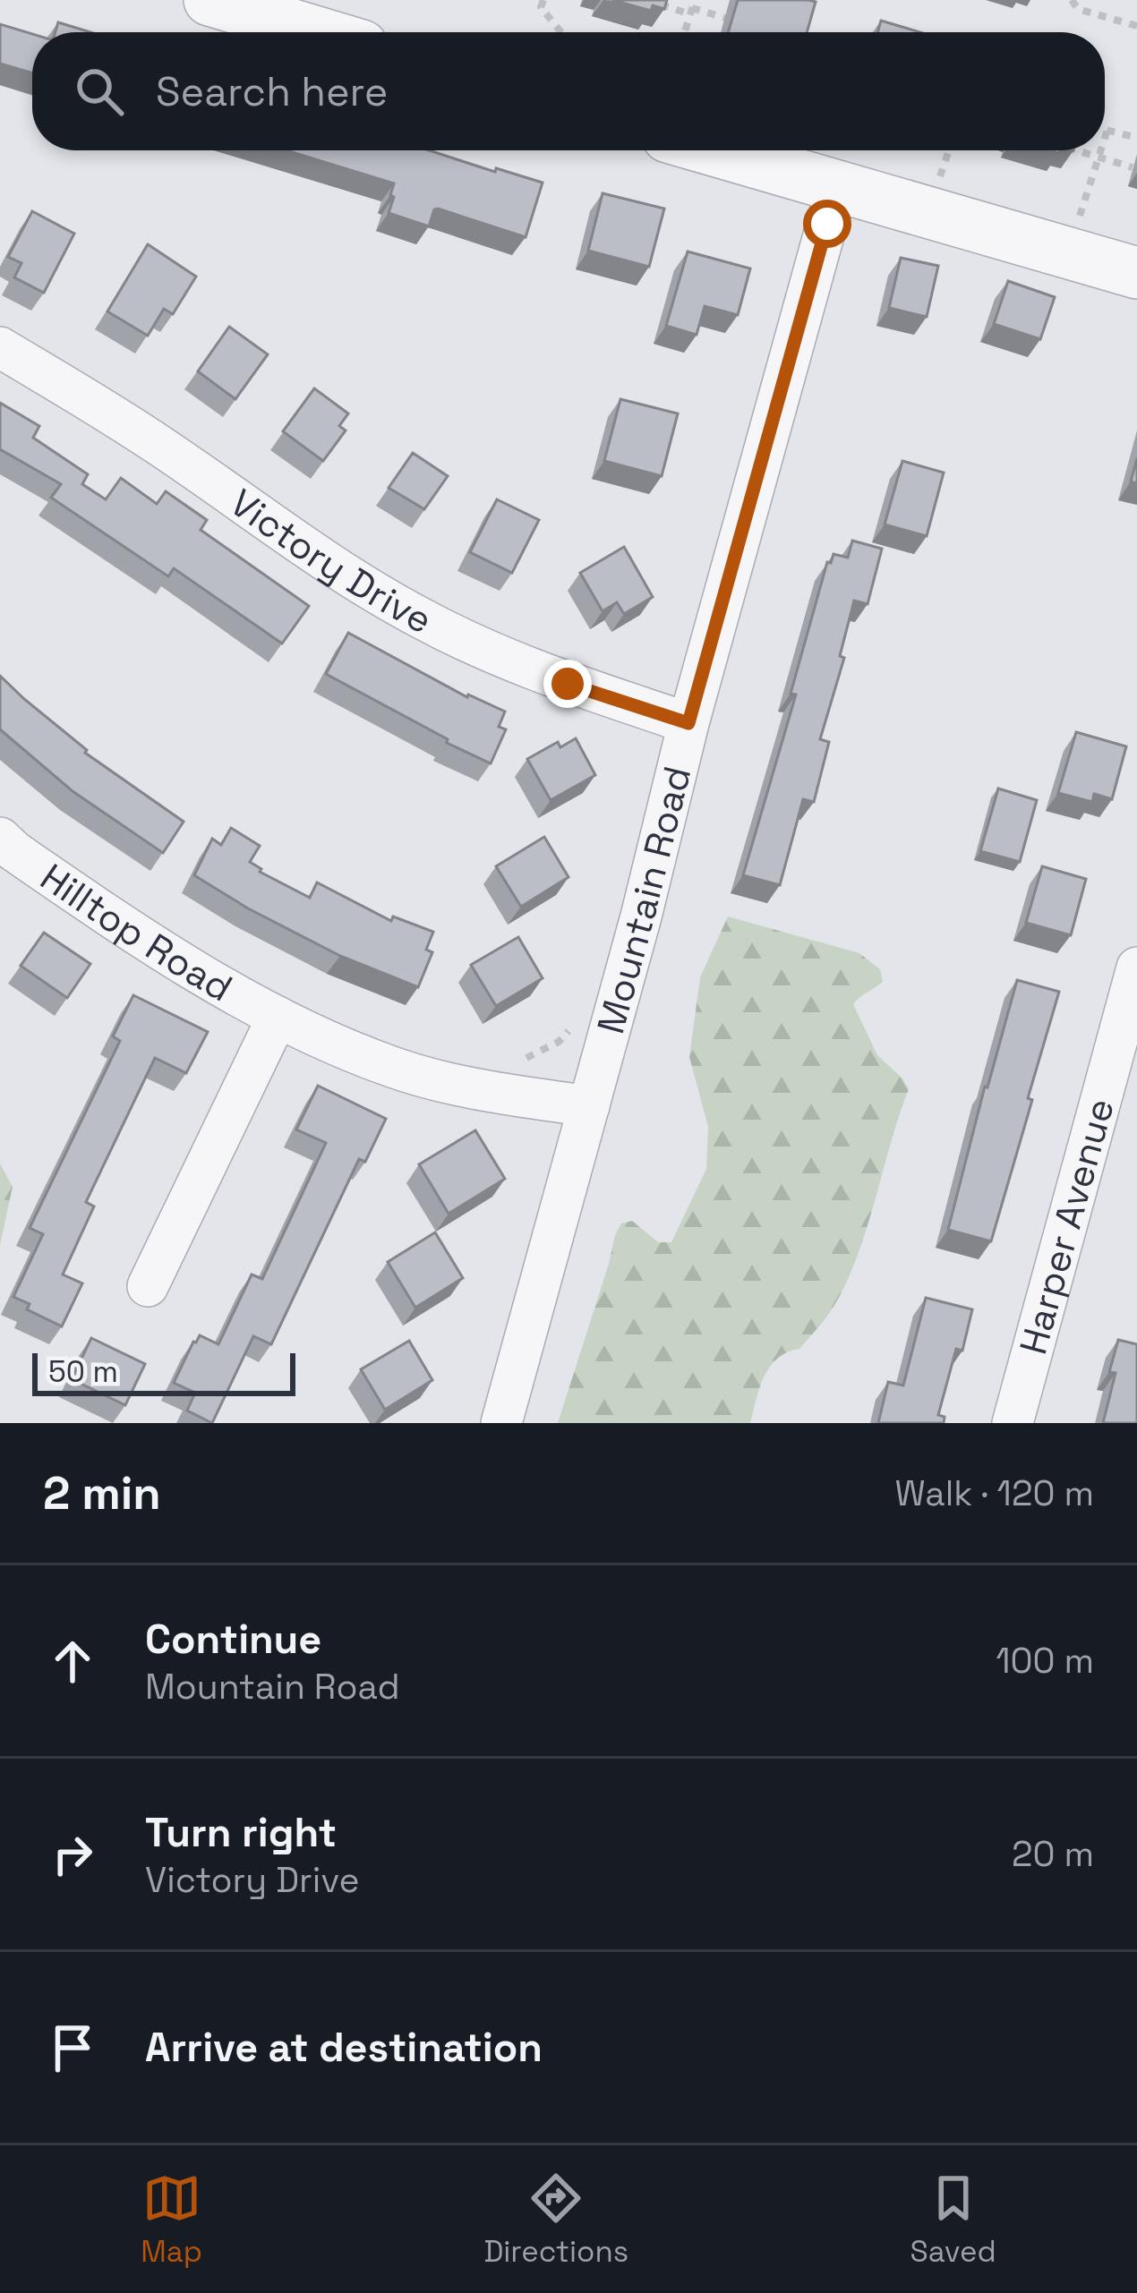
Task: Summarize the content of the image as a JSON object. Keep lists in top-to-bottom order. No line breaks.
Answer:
{"streets":{"street":["Victory Drive","Mountain Road","Hilltop Road","Harper Avenue"]},"crossings":[["Victory Drive","Mountain Road"],["Mountain Road","Hilltop Road"]],"scale_bar":"50 m","page":{"search":"Search here","scale":"50 m","heading":["2 min","Walk · 120 m"],"list":[["Continue","Mountain Road","100 m"],["Turn right","Victory Drive","20 m"],"Arrive at destination"],"nav":["Map","Directions","Saved"]}}
